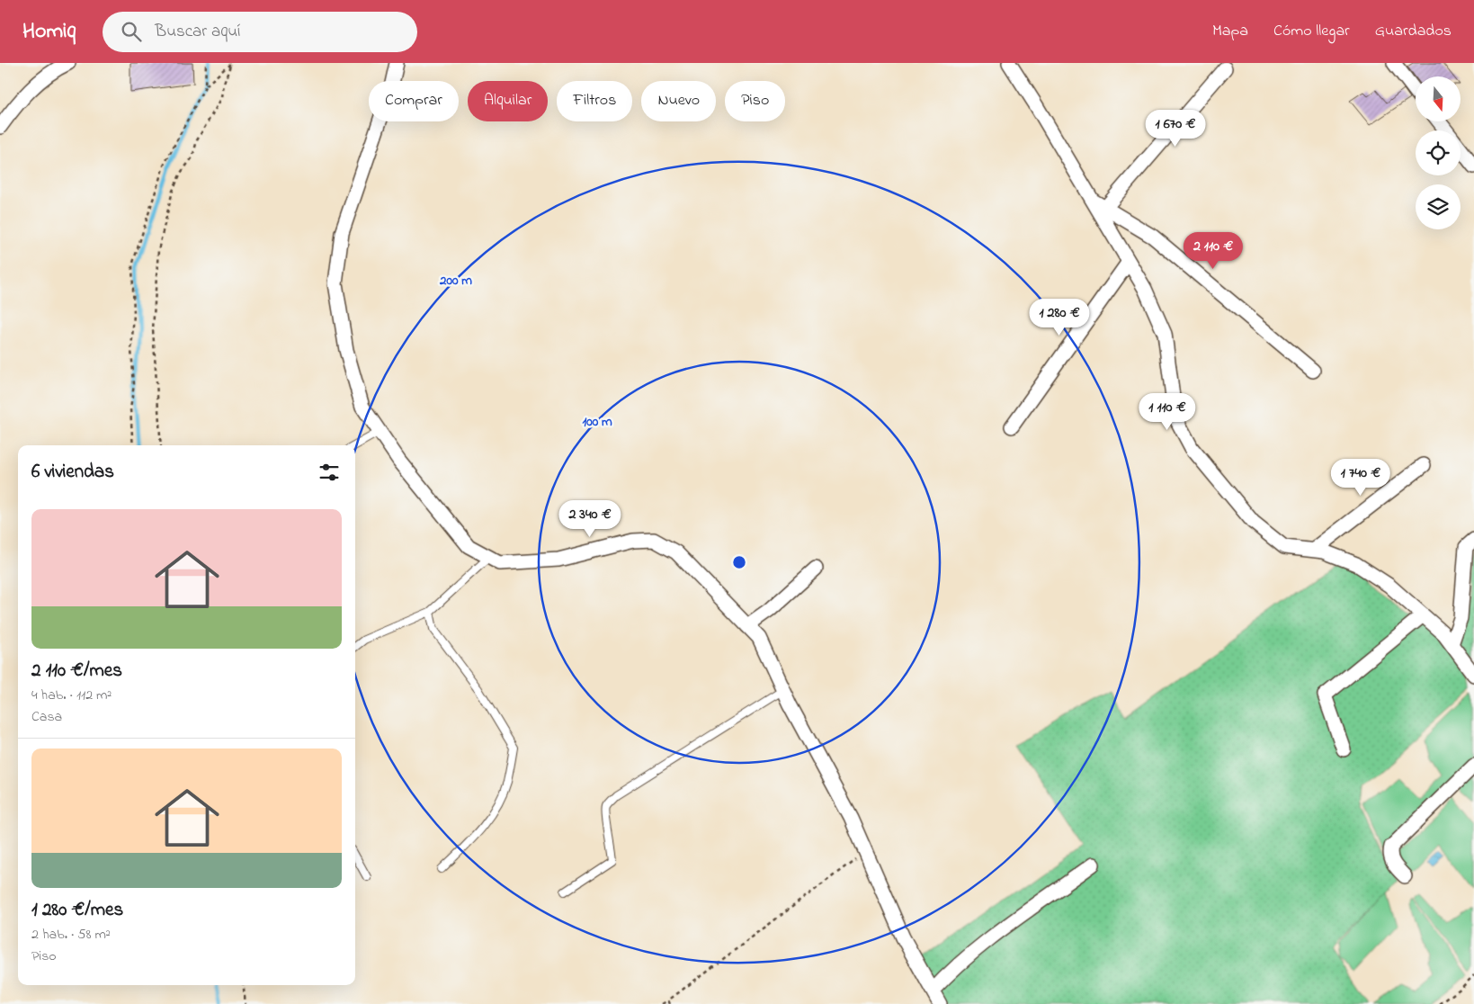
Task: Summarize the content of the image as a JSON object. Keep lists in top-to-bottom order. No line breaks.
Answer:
{"north":"bottom","page":{"header":"Homiq","search":"Buscar aquí","nav":["Mapa","Cómo llegar","Guardados"],"chip":["Comprar","Alquilar","Filtros","Nuevo","Piso"],"price":["1 670 €","2 110 €","1 280 €","1 110 €","1 740 €","2 340 €"],"heading":"6 viviendas","list":[{"name":"2 110 €/mes","note":"4 hab. · 112 m² · Casa"},{"name":"1 280 €/mes","note":"2 hab. · 58 m² · Piso"}]},"rings":["200 m","100 m"]}
